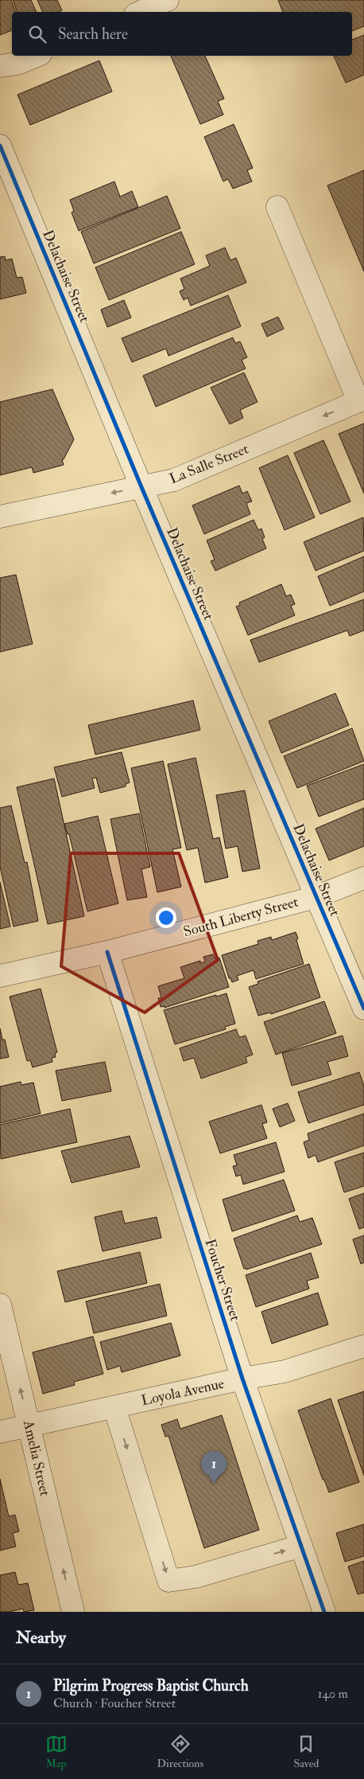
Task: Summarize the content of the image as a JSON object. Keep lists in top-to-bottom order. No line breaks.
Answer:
{"streets":{"street":["Delachaise Street","La Salle Street","South Liberty Street","Foucher Street","Loyola Avenue","Amelia Street"]},"crossings":[["Delachaise Street","La Salle Street"],["Delachaise Street","South Liberty Street"],["South Liberty Street","Foucher Street"],["Foucher Street","Loyola Avenue"],["Loyola Avenue","Amelia Street"]],"one_way":["La Salle Street","Amelia Street"],"page":{"search":"Search here","pins":"1","heading":"Nearby","list":[{"mark":"1","name":"Pilgrim Progress Baptist Church","note":"Church · Foucher Street","value":"140 m"}],"nav":["Map","Directions","Saved"]}}
